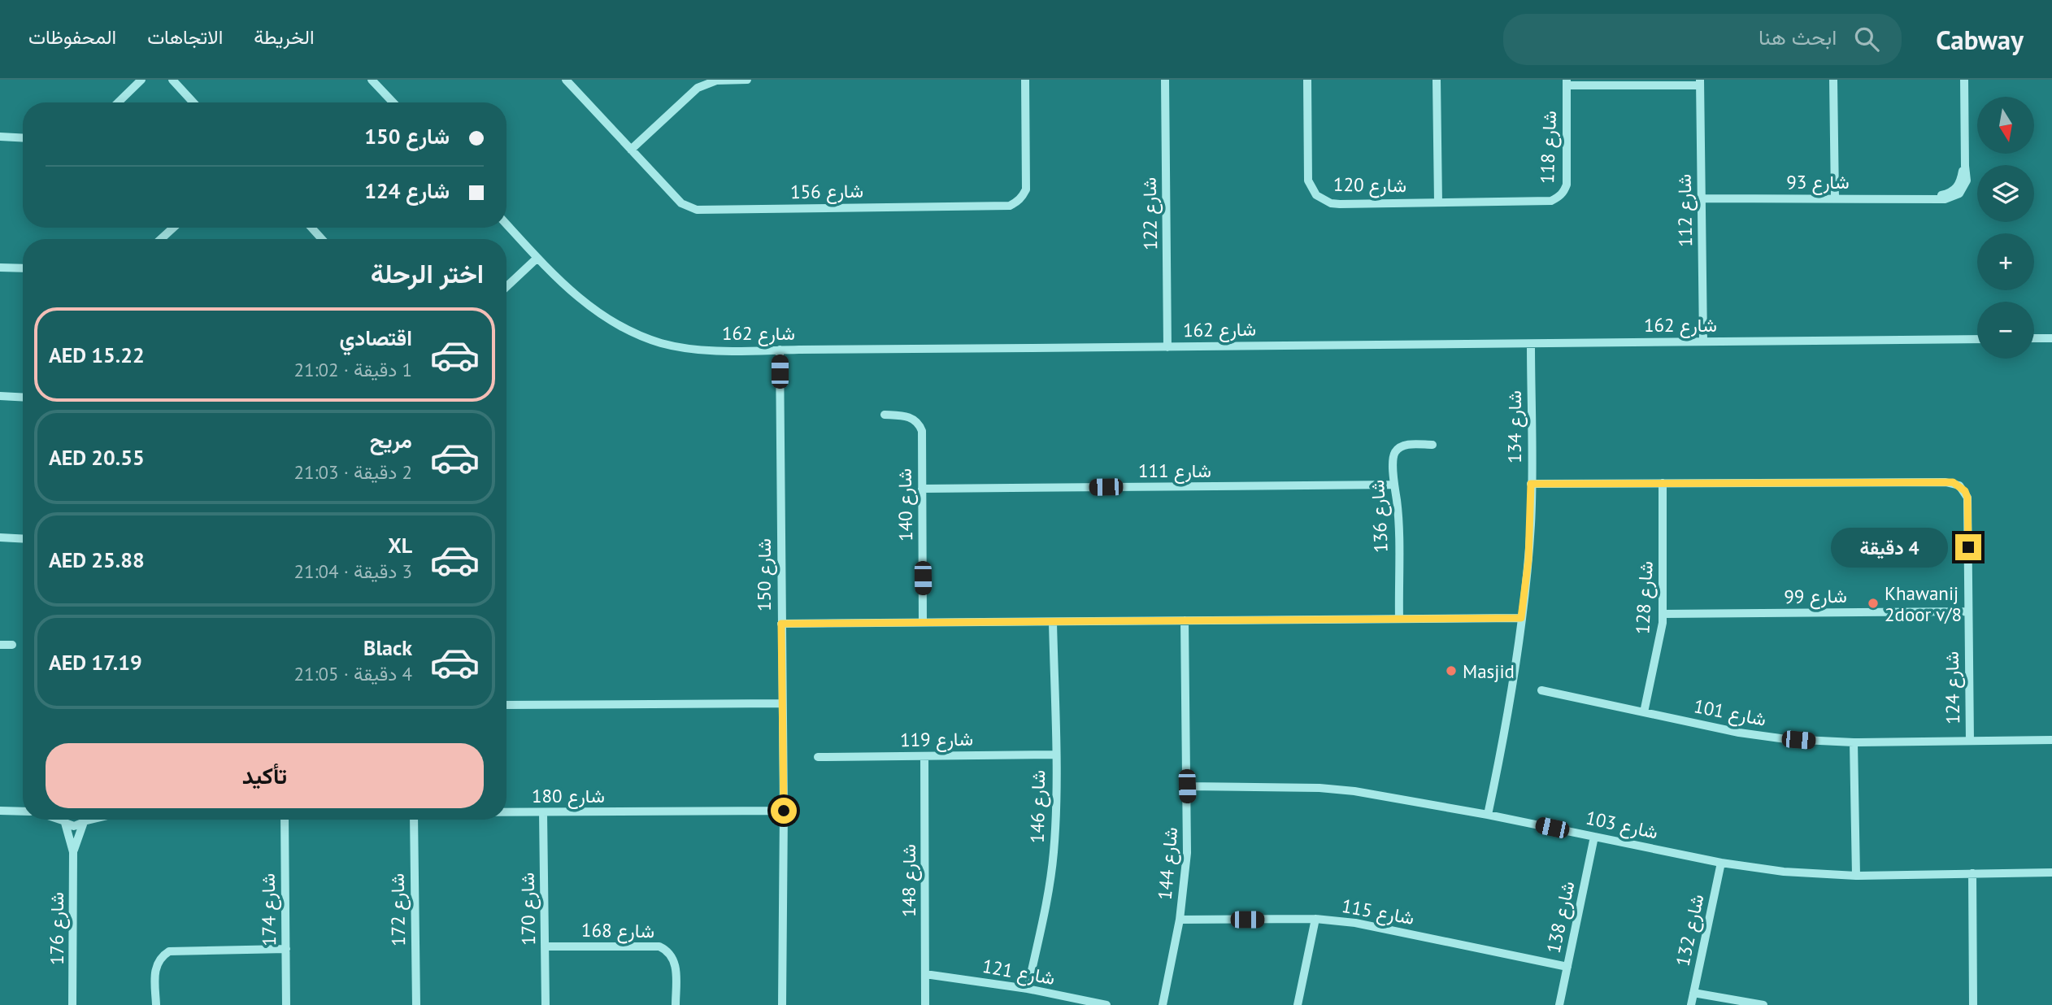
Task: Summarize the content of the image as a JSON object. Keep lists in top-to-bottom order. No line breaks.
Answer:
{"streets":{"street":["شارع 118","شارع 93","شارع 120","شارع 156","شارع 112","شارع 122","شارع 162","شارع 134","شارع 111","شارع 140","شارع 136","شارع 150","شارع 99","شارع 128","شارع 124","شارع 101","شارع 119","شارع 180","شارع 146","شارع 103","شارع 144","شارع 148","شارع 170","شارع 174","شارع 172","شارع 115","شارع 138","شارع 176","شارع 168","شارع 132","شارع 121"]},"crossings":[["شارع 118","شارع 120"],["شارع 93","شارع 112"],["شارع 112","شارع 162"],["شارع 122","شارع 162"],["شارع 162","شارع 134"],["شارع 162","شارع 150"],["شارع 134","شارع 124"],["شارع 134","شارع 103"],["شارع 111","شارع 140"],["شارع 111","شارع 136"],["شارع 150","شارع 180"],["شارع 99","شارع 128"],["شارع 99","شارع 124"],["شارع 128","شارع 124"],["شارع 128","شارع 101"],["شارع 124","شارع 101"],["شارع 119","شارع 146"],["شارع 119","شارع 148"],["شارع 180","شارع 170"],["شارع 180","شارع 176"],["شارع 146","شارع 121"],["شارع 103","شارع 144"],["شارع 103","شارع 138"],["شارع 103","شارع 132"],["شارع 144","شارع 115"],["شارع 148","شارع 121"],["شارع 170","شارع 168"],["شارع 115","شارع 138"]],"places":["Khawanij 2door v/8","Masjid"],"north":"bottom","page":{"header":"Cabway","search":"ابحث هنا","nav":["الخريطة","الاتجاهات","المحفوظات"],"map_buttons":["+","−"],"banner":["شارع 150","شارع 124"],"heading":"اختر الرحلة","list":[{"name":"اقتصادي","note":"1 دقيقة · 21:02","value":"AED 15.22"},{"name":"مريح","note":"2 دقيقة · 21:03","value":"AED 20.55"},{"name":"XL","note":"3 دقيقة · 21:04","value":"AED 25.88"},{"name":"Black","note":"4 دقيقة · 21:05","value":"AED 17.19"}],"bubble":"4 دقيقة","buttons":"تأكيد"}}
